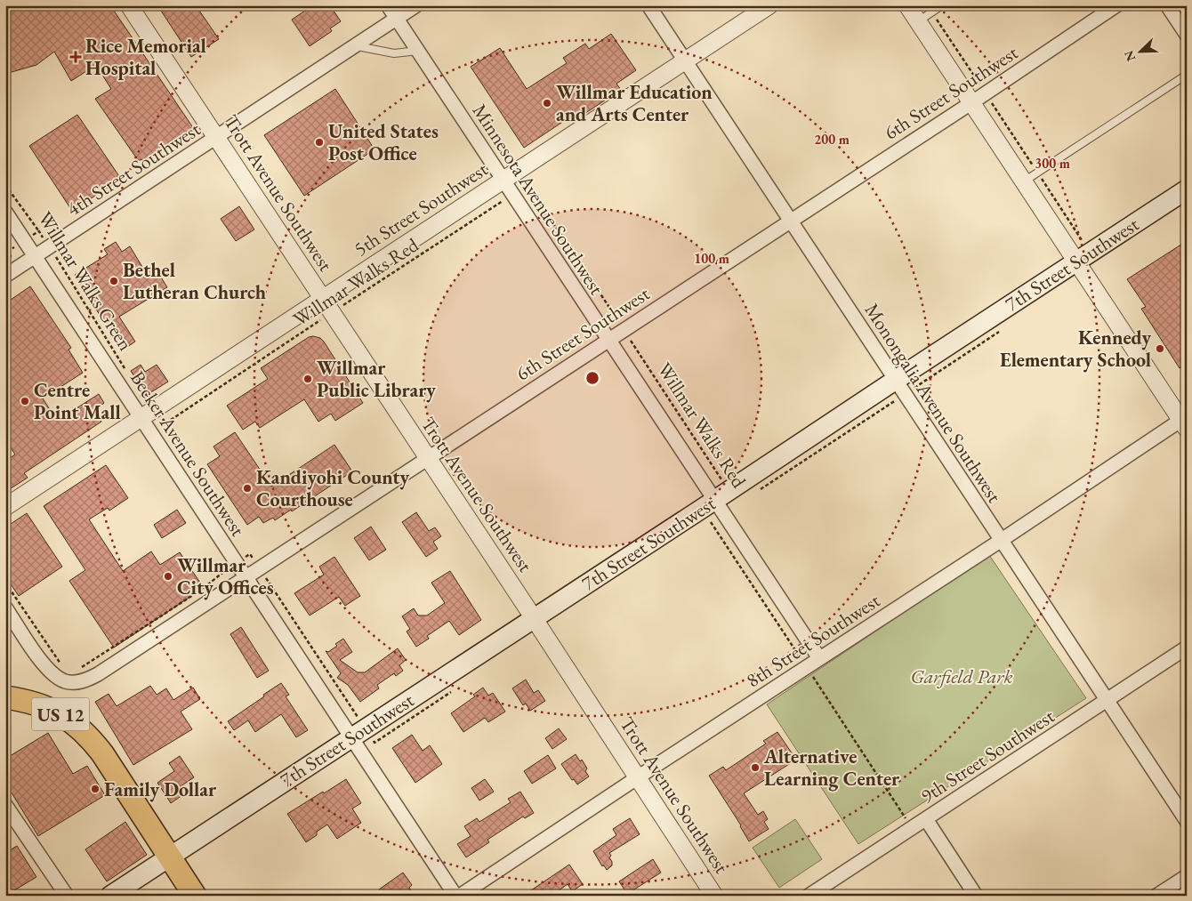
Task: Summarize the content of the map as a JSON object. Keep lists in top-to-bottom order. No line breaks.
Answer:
{"streets":{"highway":["US 12"],"main road":["7th Street Southwest"],"street":["6th Street Southwest","4th Street Southwest","Trott Avenue Southwest","Minnesota Avenue Southwest","5th Street Southwest","Monongalia Avenue Southwest","Becker Avenue Southwest","8th Street Southwest","9th Street Southwest"],"path":["Willmar Walks Green","Willmar Walks Red"]},"crossings":[["6th Street Southwest","Trott Avenue Southwest"],["6th Street Southwest","Minnesota Avenue Southwest"],["6th Street Southwest","Monongalia Avenue Southwest"],["6th Street Southwest","Becker Avenue Southwest"],["4th Street Southwest","Trott Avenue Southwest"],["4th Street Southwest","Minnesota Avenue Southwest"],["4th Street Southwest","Becker Avenue Southwest"],["Trott Avenue Southwest","5th Street Southwest"],["Trott Avenue Southwest","7th Street Southwest"],["Trott Avenue Southwest","8th Street Southwest"],["Minnesota Avenue Southwest","5th Street Southwest"],["Minnesota Avenue Southwest","7th Street Southwest"],["Minnesota Avenue Southwest","Willmar Walks Red"],["Minnesota Avenue Southwest","8th Street Southwest"],["5th Street Southwest","Monongalia Avenue Southwest"],["5th Street Southwest","Becker Avenue Southwest"],["7th Street Southwest","Willmar Walks Red"],["7th Street Southwest","Monongalia Avenue Southwest"],["7th Street Southwest","Becker Avenue Southwest"],["7th Street Southwest","US 12"],["Monongalia Avenue Southwest","8th Street Southwest"],["Monongalia Avenue Southwest","9th Street Southwest"]],"parks":["Garfield Park"],"places":{"health":["Rice Memorial Hospital"],"other":["Willmar Education and Arts Center","United States Post Office","Bethel Lutheran Church","Kennedy Elementary School","Willmar Public Library","Centre Point Mall","Kandiyohi County Courthouse","Willmar City Offices","Alternative Learning Center","Family Dollar"]},"north":"bottom left","rings":["200 m","300 m","100 m"]}
